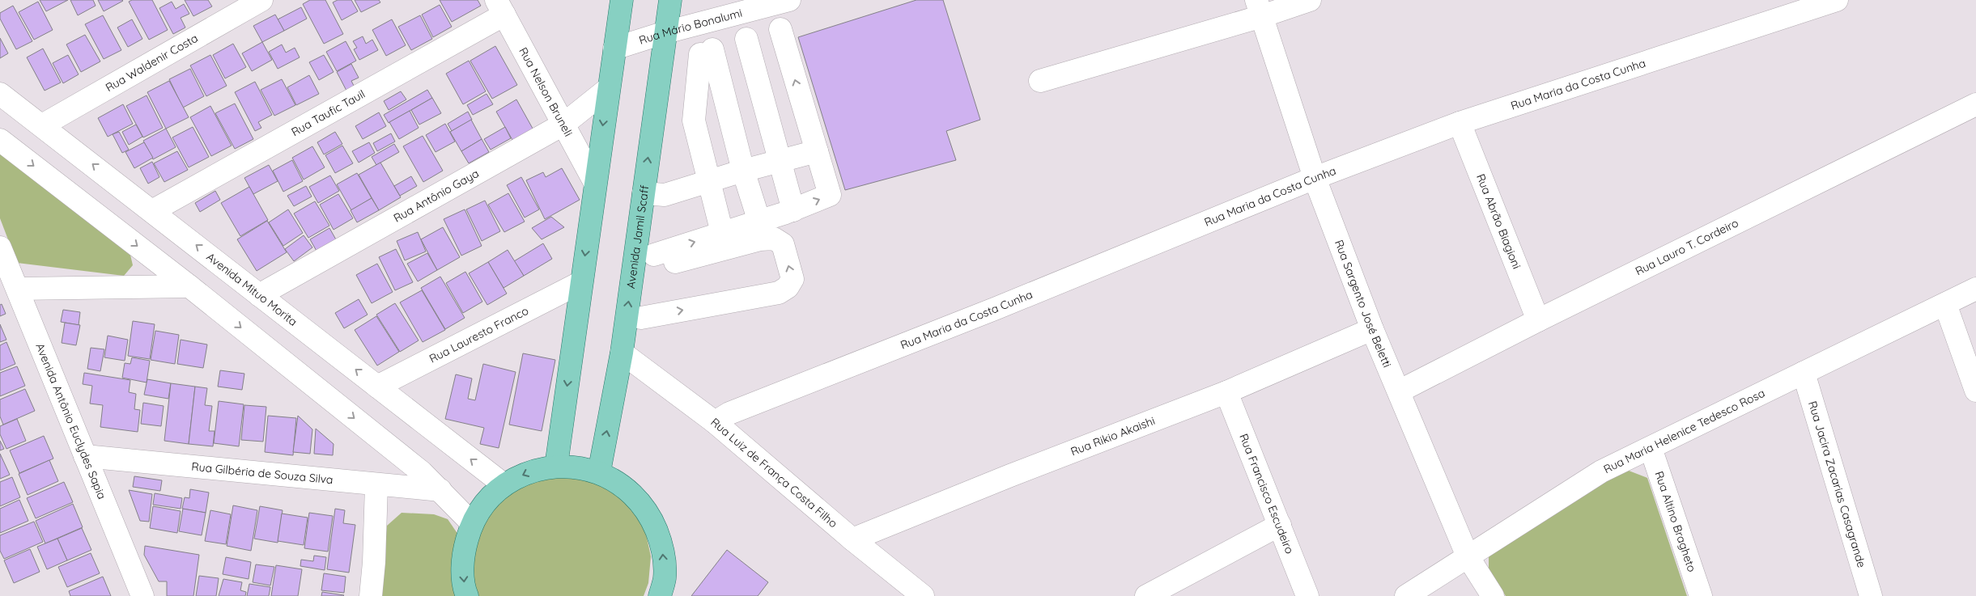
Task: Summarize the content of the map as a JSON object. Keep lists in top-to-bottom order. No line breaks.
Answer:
{"streets":{"main road":["Avenida Jamil Scaff"],"street":["Rua Mário Bonalumi","Rua Waldenir Costa","Rua Maria da Costa Cunha","Rua Nelson Bruneli","Rua Taufic Tauil","Rua Antônio Gaya","Rua Abrão Biagioni","Rua Lauro T. Cordeiro","Avenida Mituo Morita","Rua Sargento José Beletti","Rua Lauresto Franco","Avenida Antônio Euclydes Sapia","Rua Maria Helenice Tedesco Rosa","Rua Rikio Akaishi","Rua Luiz de França Costa Filho","Rua Gilbéria de Souza Silva","Rua Jacira Zacarias Casagrande","Rua Francisco Escudeiro","Rua Altino Bragheto"]},"crossings":[["Rua Mário Bonalumi","Avenida Jamil Scaff"],["Rua Waldenir Costa","Avenida Mituo Morita"],["Rua Maria da Costa Cunha","Rua Abrão Biagioni"],["Rua Maria da Costa Cunha","Rua Sargento José Beletti"],["Rua Maria da Costa Cunha","Rua Luiz de França Costa Filho"],["Rua Nelson Bruneli","Rua Taufic Tauil"],["Rua Nelson Bruneli","Rua Antônio Gaya"],["Rua Taufic Tauil","Avenida Mituo Morita"],["Rua Antônio Gaya","Avenida Mituo Morita"],["Rua Abrão Biagioni","Rua Lauro T. Cordeiro"],["Avenida Jamil Scaff","Rua Luiz de França Costa Filho"],["Rua Lauro T. Cordeiro","Rua Sargento José Beletti"],["Avenida Mituo Morita","Rua Lauresto Franco"],["Rua Sargento José Beletti","Rua Maria Helenice Tedesco Rosa"],["Rua Sargento José Beletti","Rua Rikio Akaishi"],["Avenida Antônio Euclydes Sapia","Rua Gilbéria de Souza Silva"],["Rua Maria Helenice Tedesco Rosa","Rua Jacira Zacarias Casagrande"],["Rua Maria Helenice Tedesco Rosa","Rua Altino Bragheto"],["Rua Rikio Akaishi","Rua Luiz de França Costa Filho"],["Rua Rikio Akaishi","Rua Francisco Escudeiro"]]}
